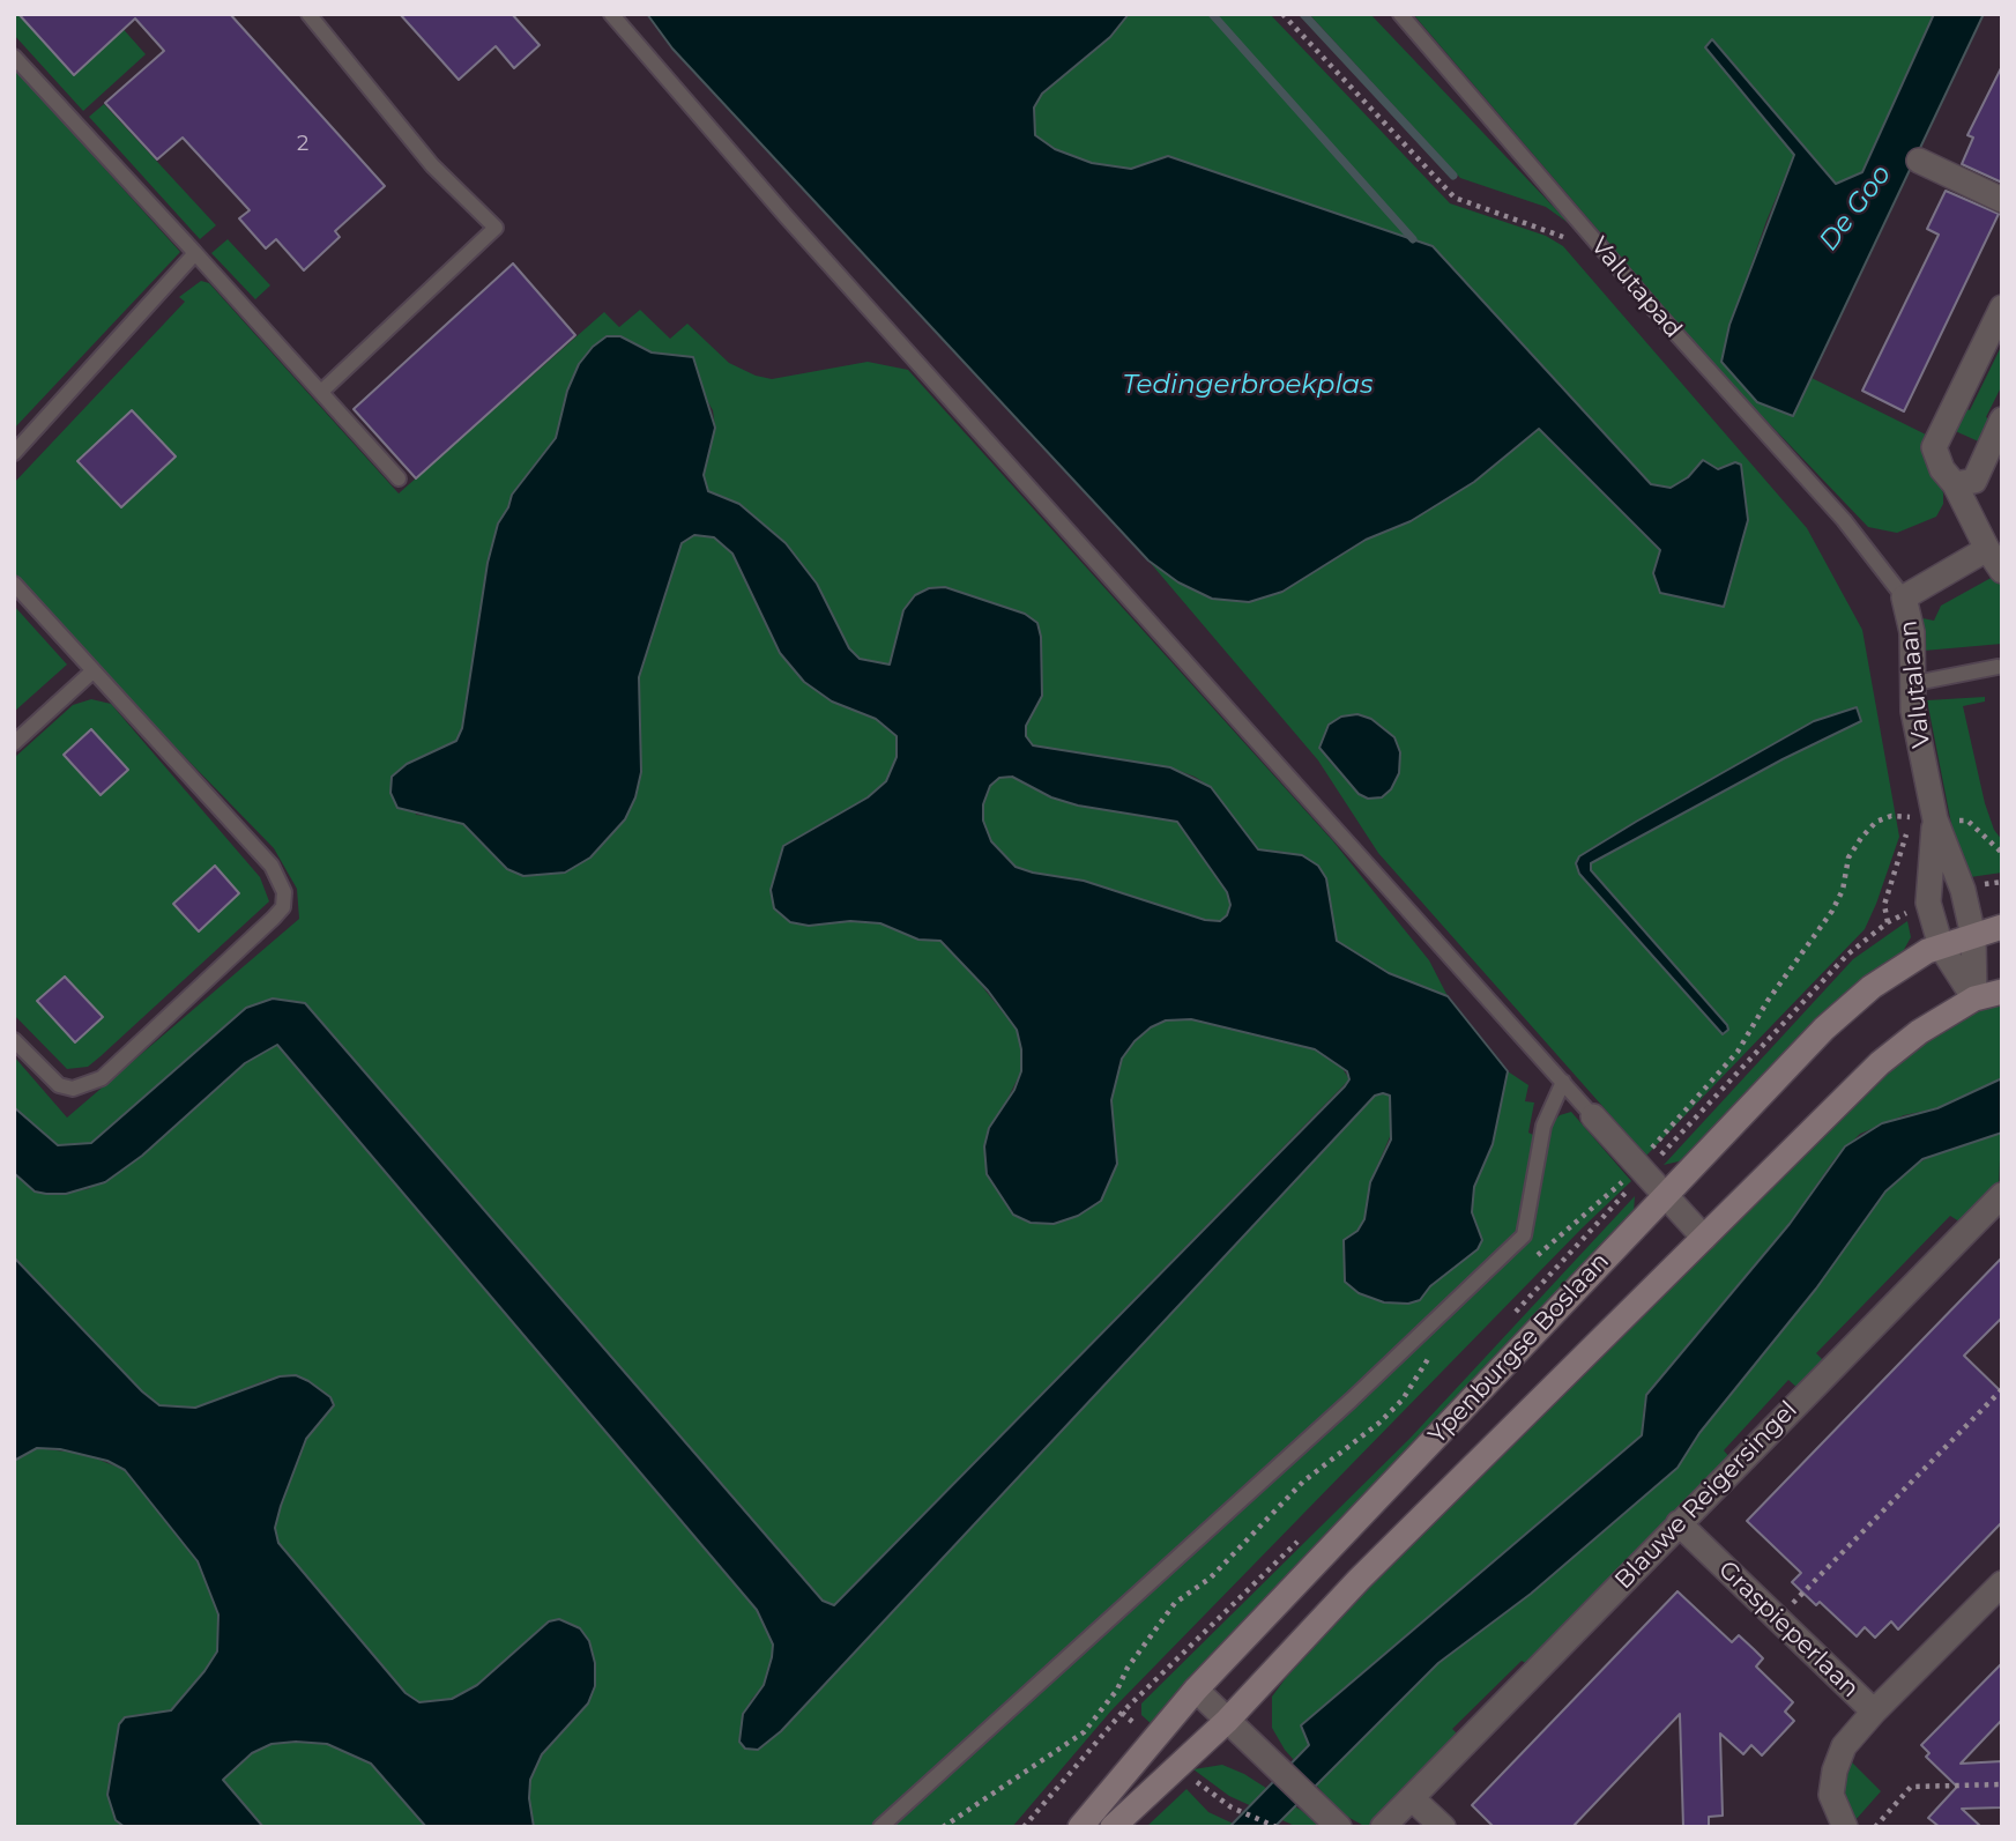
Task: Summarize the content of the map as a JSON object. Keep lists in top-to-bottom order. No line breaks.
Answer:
{"streets":{"main road":["Ypenburgse Boslaan"],"street":["Valutalaan","Blauwe Reigersingel","Graspieperlaan"],"path":["Valutapad"]},"crossings":[["Valutalaan","Ypenburgse Boslaan"],["Blauwe Reigersingel","Graspieperlaan"]],"water":["De Goo","Tedingerbroekplas"],"house_numbers":["2"]}
